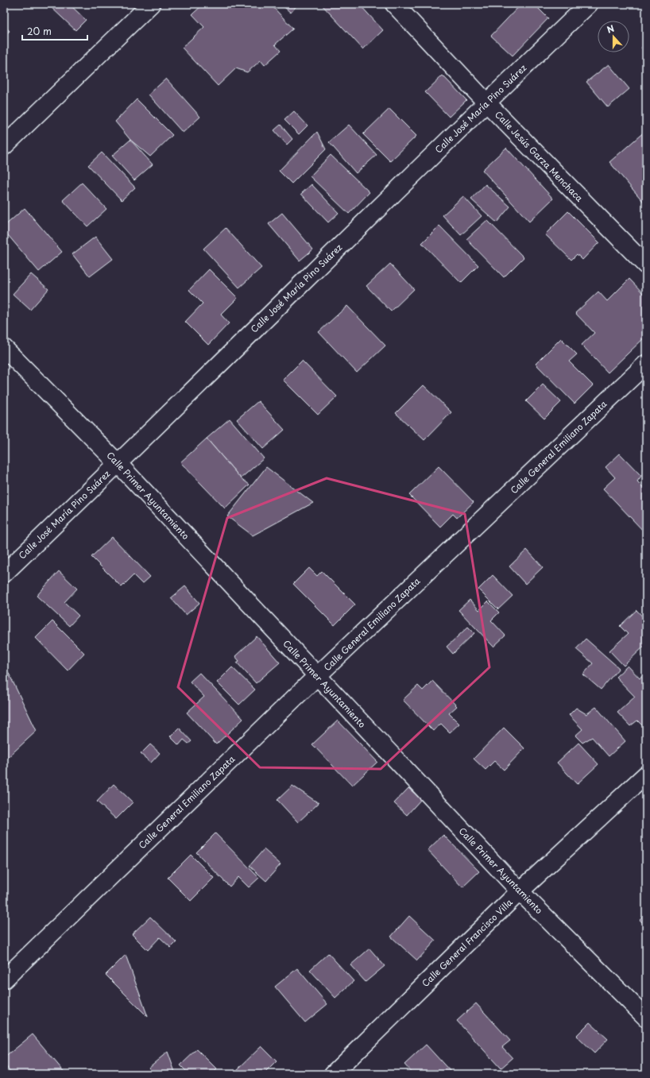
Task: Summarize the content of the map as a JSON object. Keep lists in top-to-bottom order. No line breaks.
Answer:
{"streets":{"street":["Calle José María Pino Suárez","Calle Jesús Garza Menchaca","Calle General Emiliano Zapata","Calle Primer Ayuntamiento","Calle General Francisco Villa"]},"crossings":[["Calle José María Pino Suárez","Calle Jesús Garza Menchaca"],["Calle José María Pino Suárez","Calle Primer Ayuntamiento"],["Calle General Emiliano Zapata","Calle Primer Ayuntamiento"],["Calle Primer Ayuntamiento","Calle General Francisco Villa"]],"scale_bar":"20 m","north":"top"}
